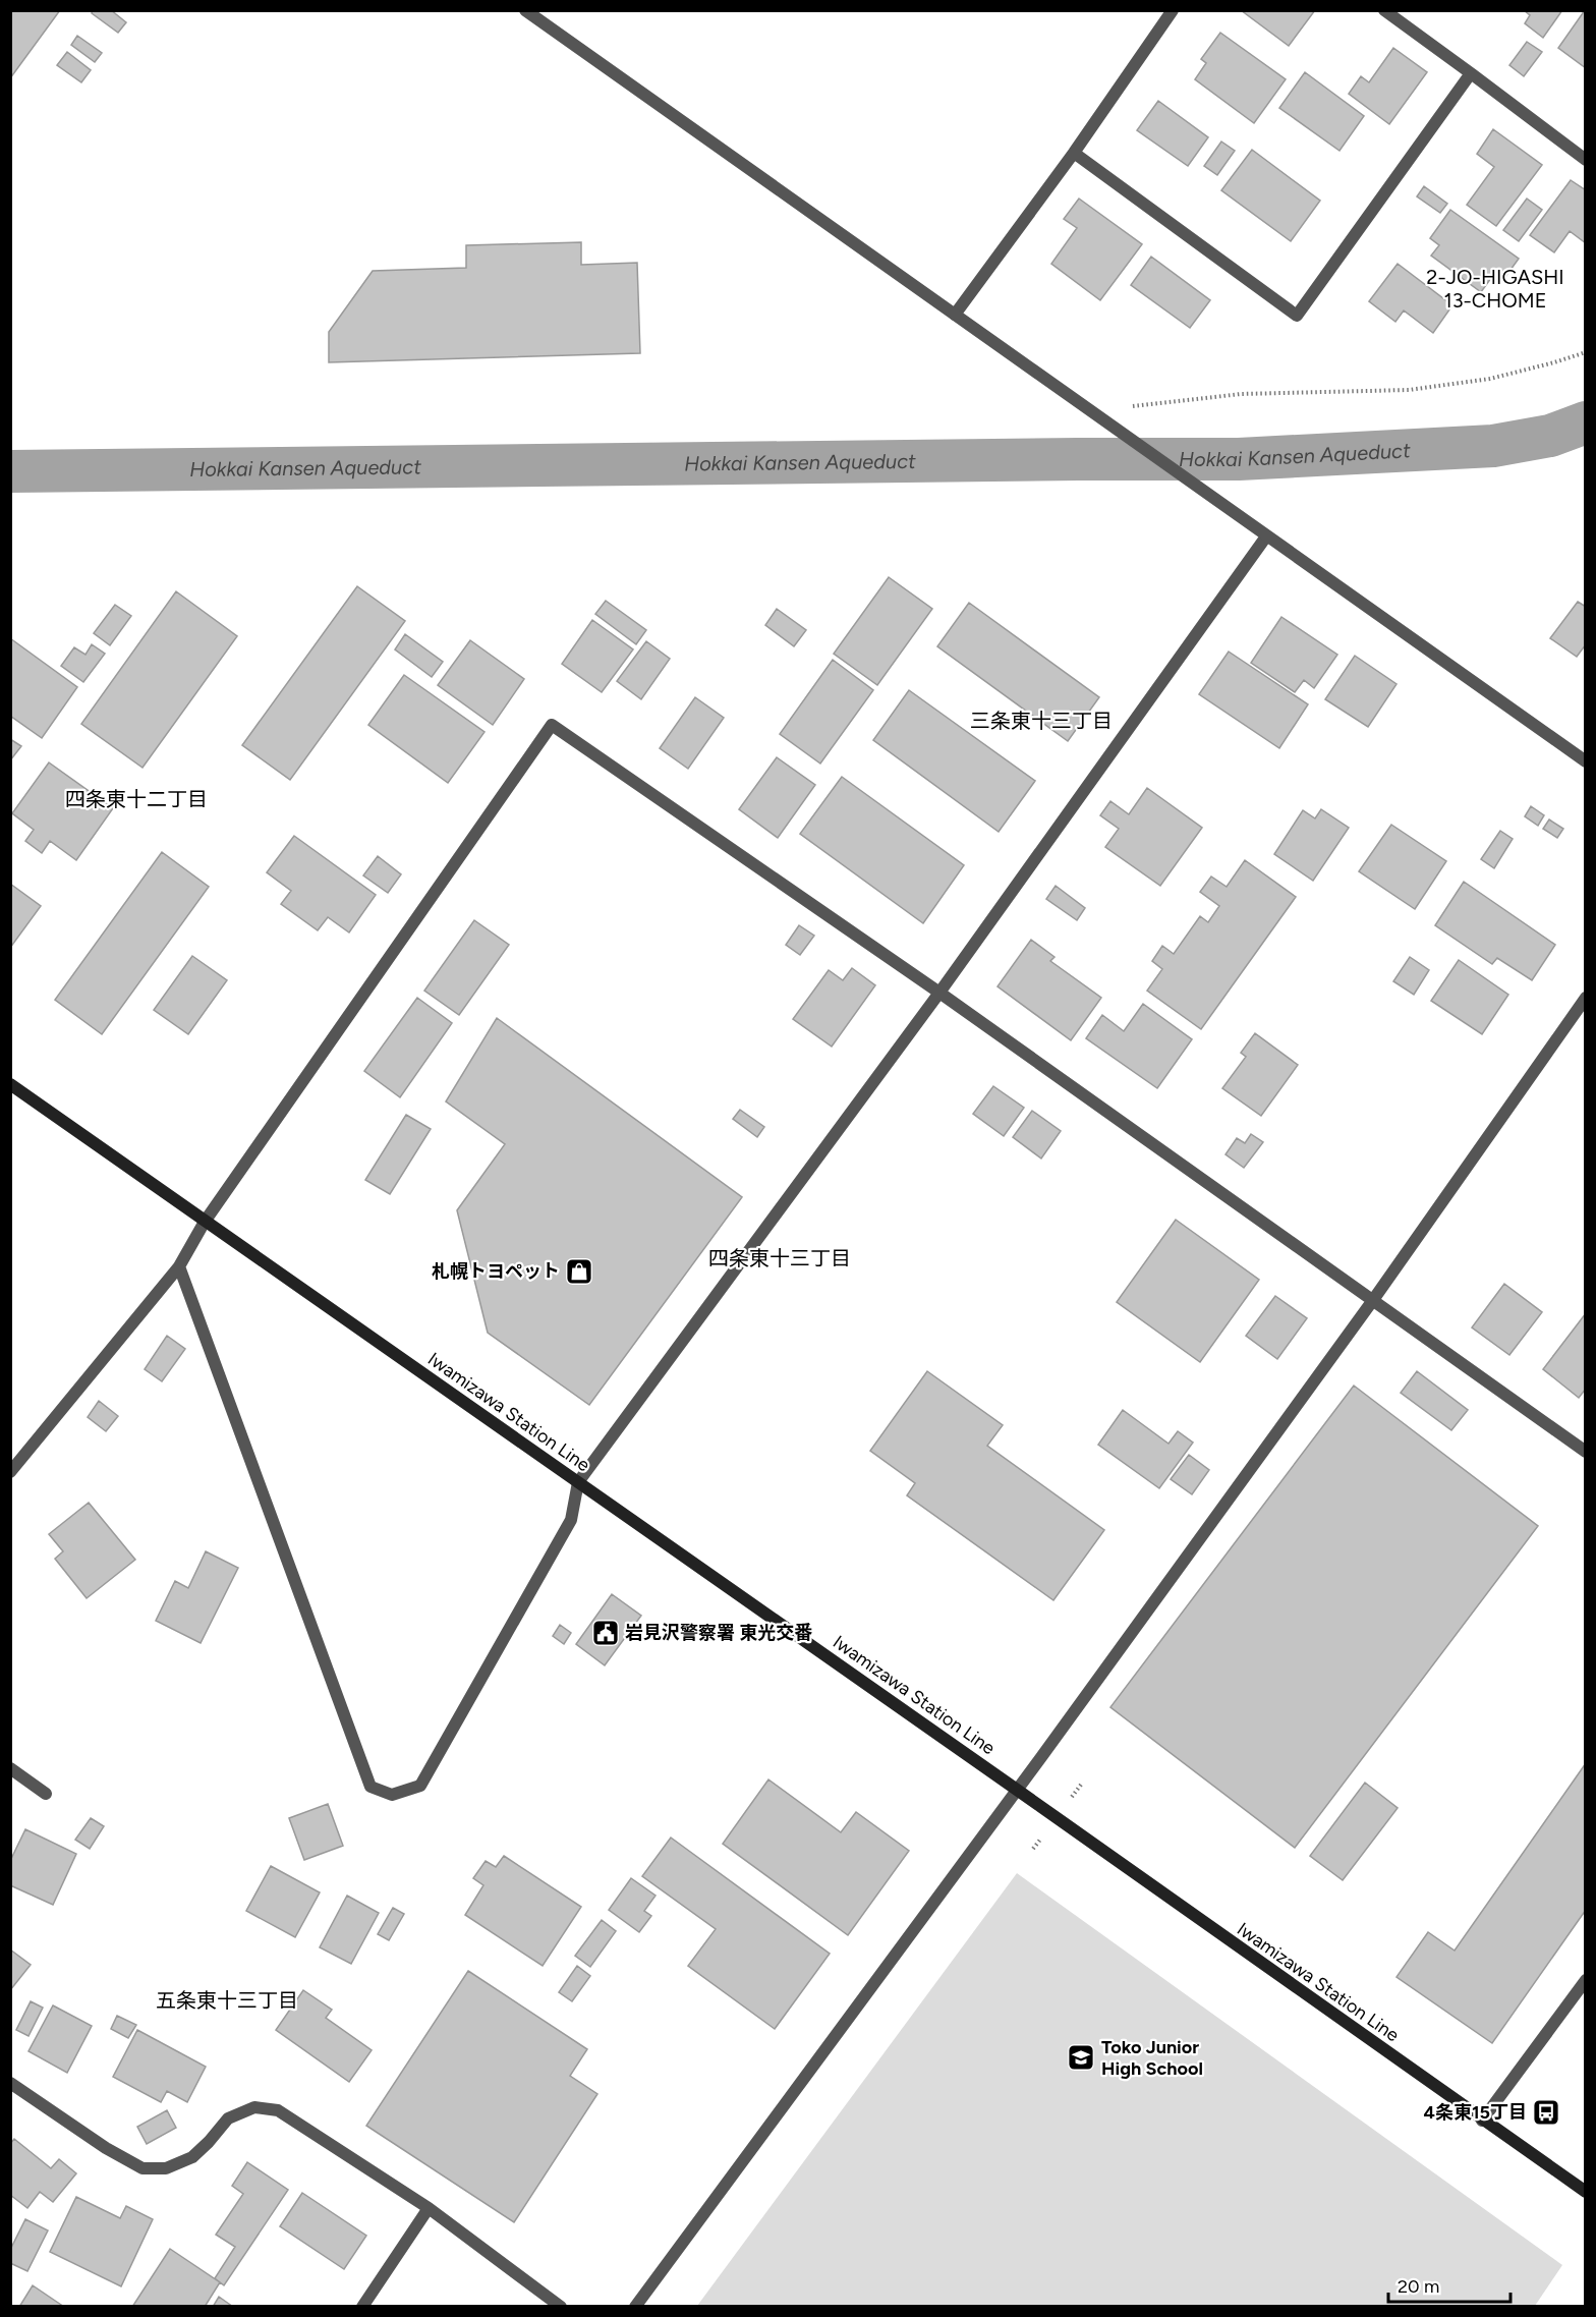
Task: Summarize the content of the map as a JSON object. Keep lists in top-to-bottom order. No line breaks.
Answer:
{"streets":{"main road":["Iwamizawa Station Line"]},"districts":["2-JO-HIGASHI 13-CHOME","三条東十三丁目","四条東十二丁目","四条東十三丁目","五条東十三丁目"],"water":["Hokkai Kansen Aqueduct"],"places":{"shop":["札幌トヨペット"],"public building":["岩見沢警察署 東光交番"],"school or university":["Toko Junior High School"],"bus stop":["4条東15丁目"]},"scale_bar":"20 m"}
